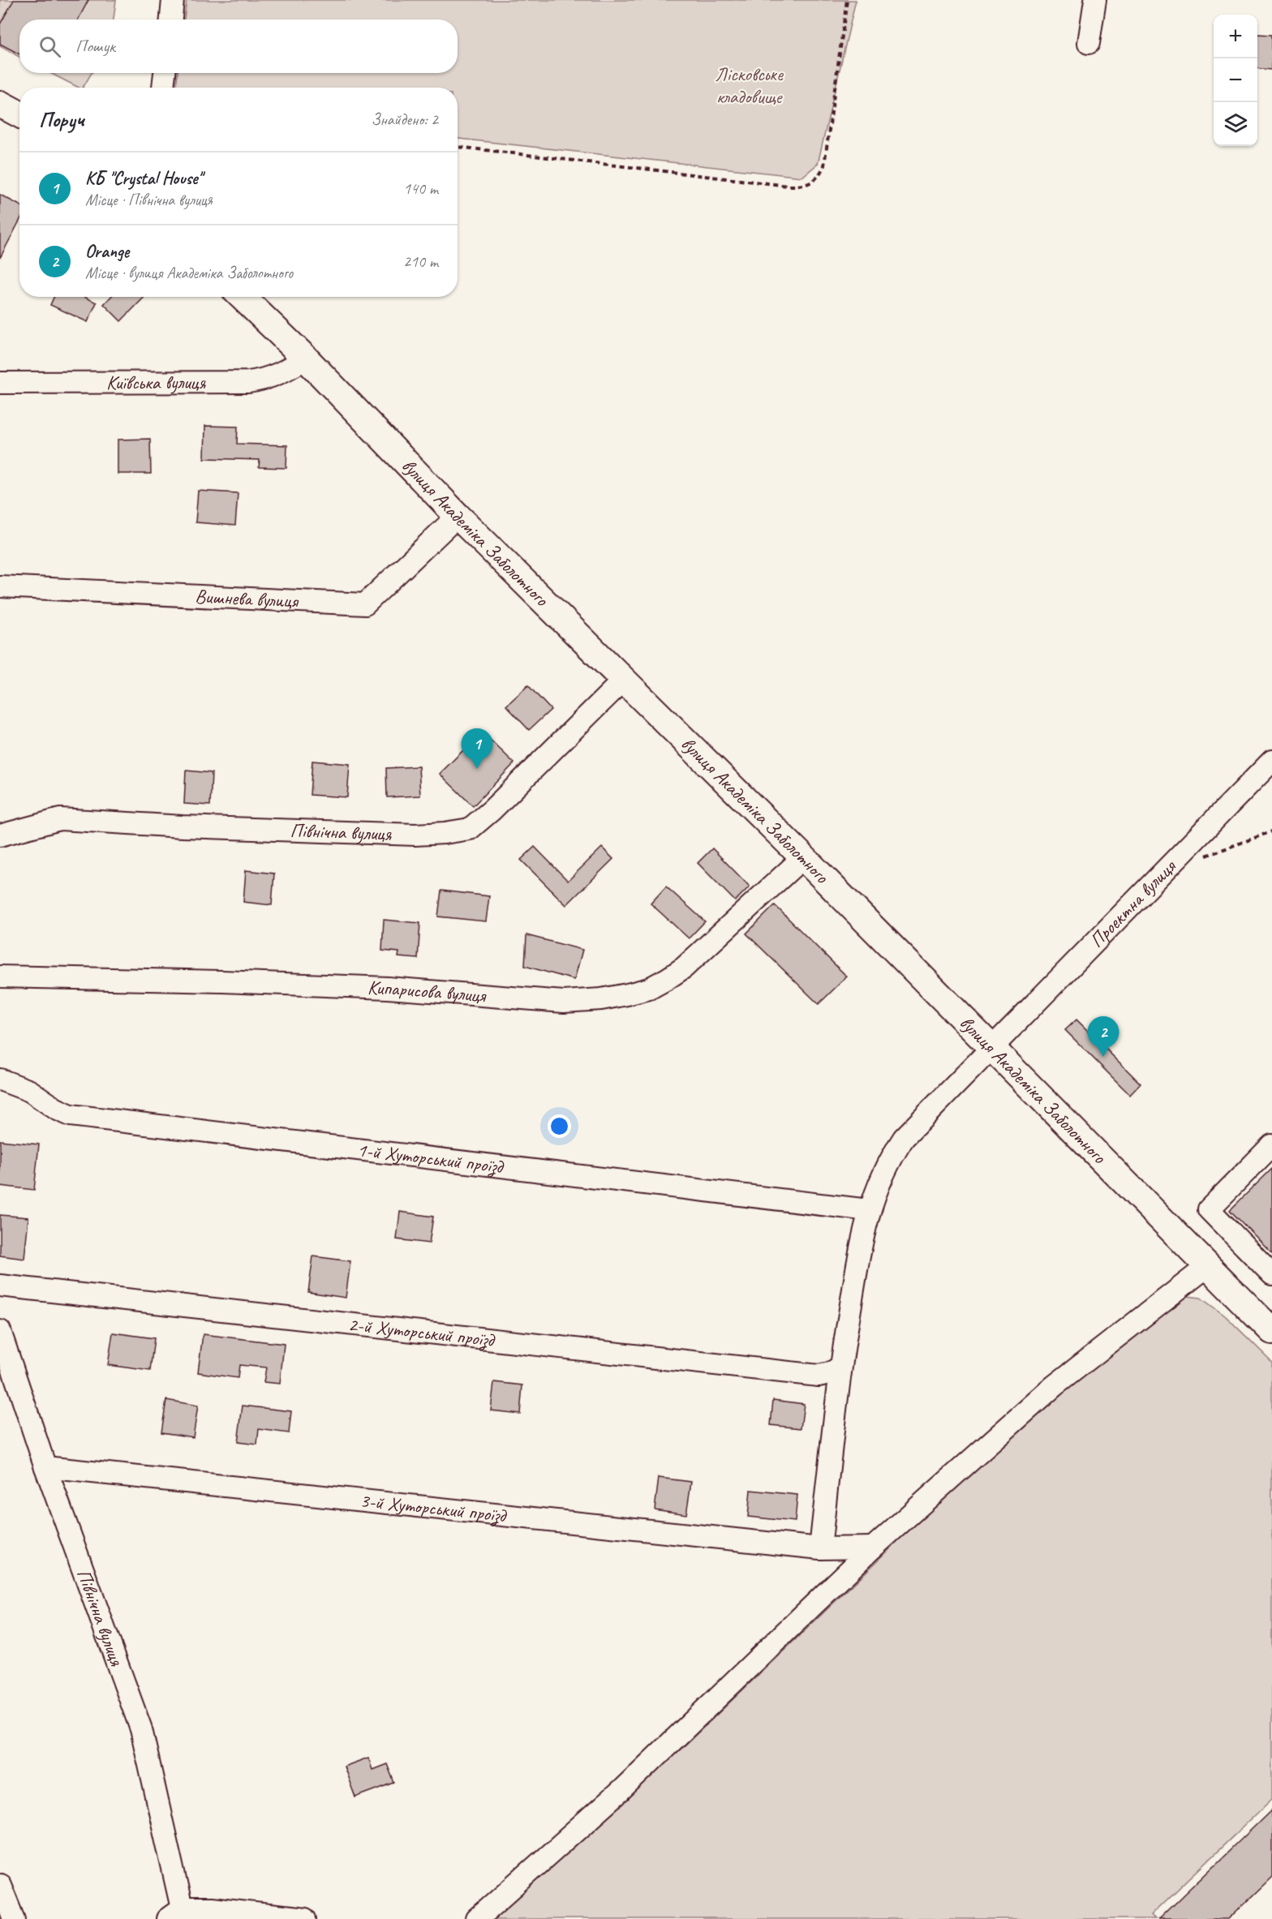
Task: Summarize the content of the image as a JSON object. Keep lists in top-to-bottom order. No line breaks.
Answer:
{"streets":{"main road":["вулиця Академіка Заболотного"],"street":["Київська вулиця","Вишнева вулиця","Північна вулиця","Проектна вулиця","Кипарисова вулиця","1-й Хуторський проїзд","2-й Хуторський проїзд","3-й Хуторський проїзд"]},"crossings":[["Київська вулиця","вулиця Академіка Заболотного"],["вулиця Академіка Заболотного","Вишнева вулиця"],["вулиця Академіка Заболотного","Північна вулиця"],["вулиця Академіка Заболотного","Проектна вулиця"],["вулиця Академіка Заболотного","Кипарисова вулиця"],["Північна вулиця","3-й Хуторський проїзд"],["Проектна вулиця","1-й Хуторський проїзд"],["Проектна вулиця","2-й Хуторський проїзд"],["Проектна вулиця","3-й Хуторський проїзд"]],"parks":["Лісковське кладовище"],"page":{"map_buttons":["+","−"],"search":"Пошук","heading":["Поруч","Знайдено: 2"],"list":[{"mark":"1","name":"КБ \"Crystal House\"","note":"Місце · Північна вулиця","value":"140 m"},{"mark":"2","name":"Orange","note":"Місце · вулиця Академіка Заболотного","value":"210 m"}],"pins":["1","2"]}}
